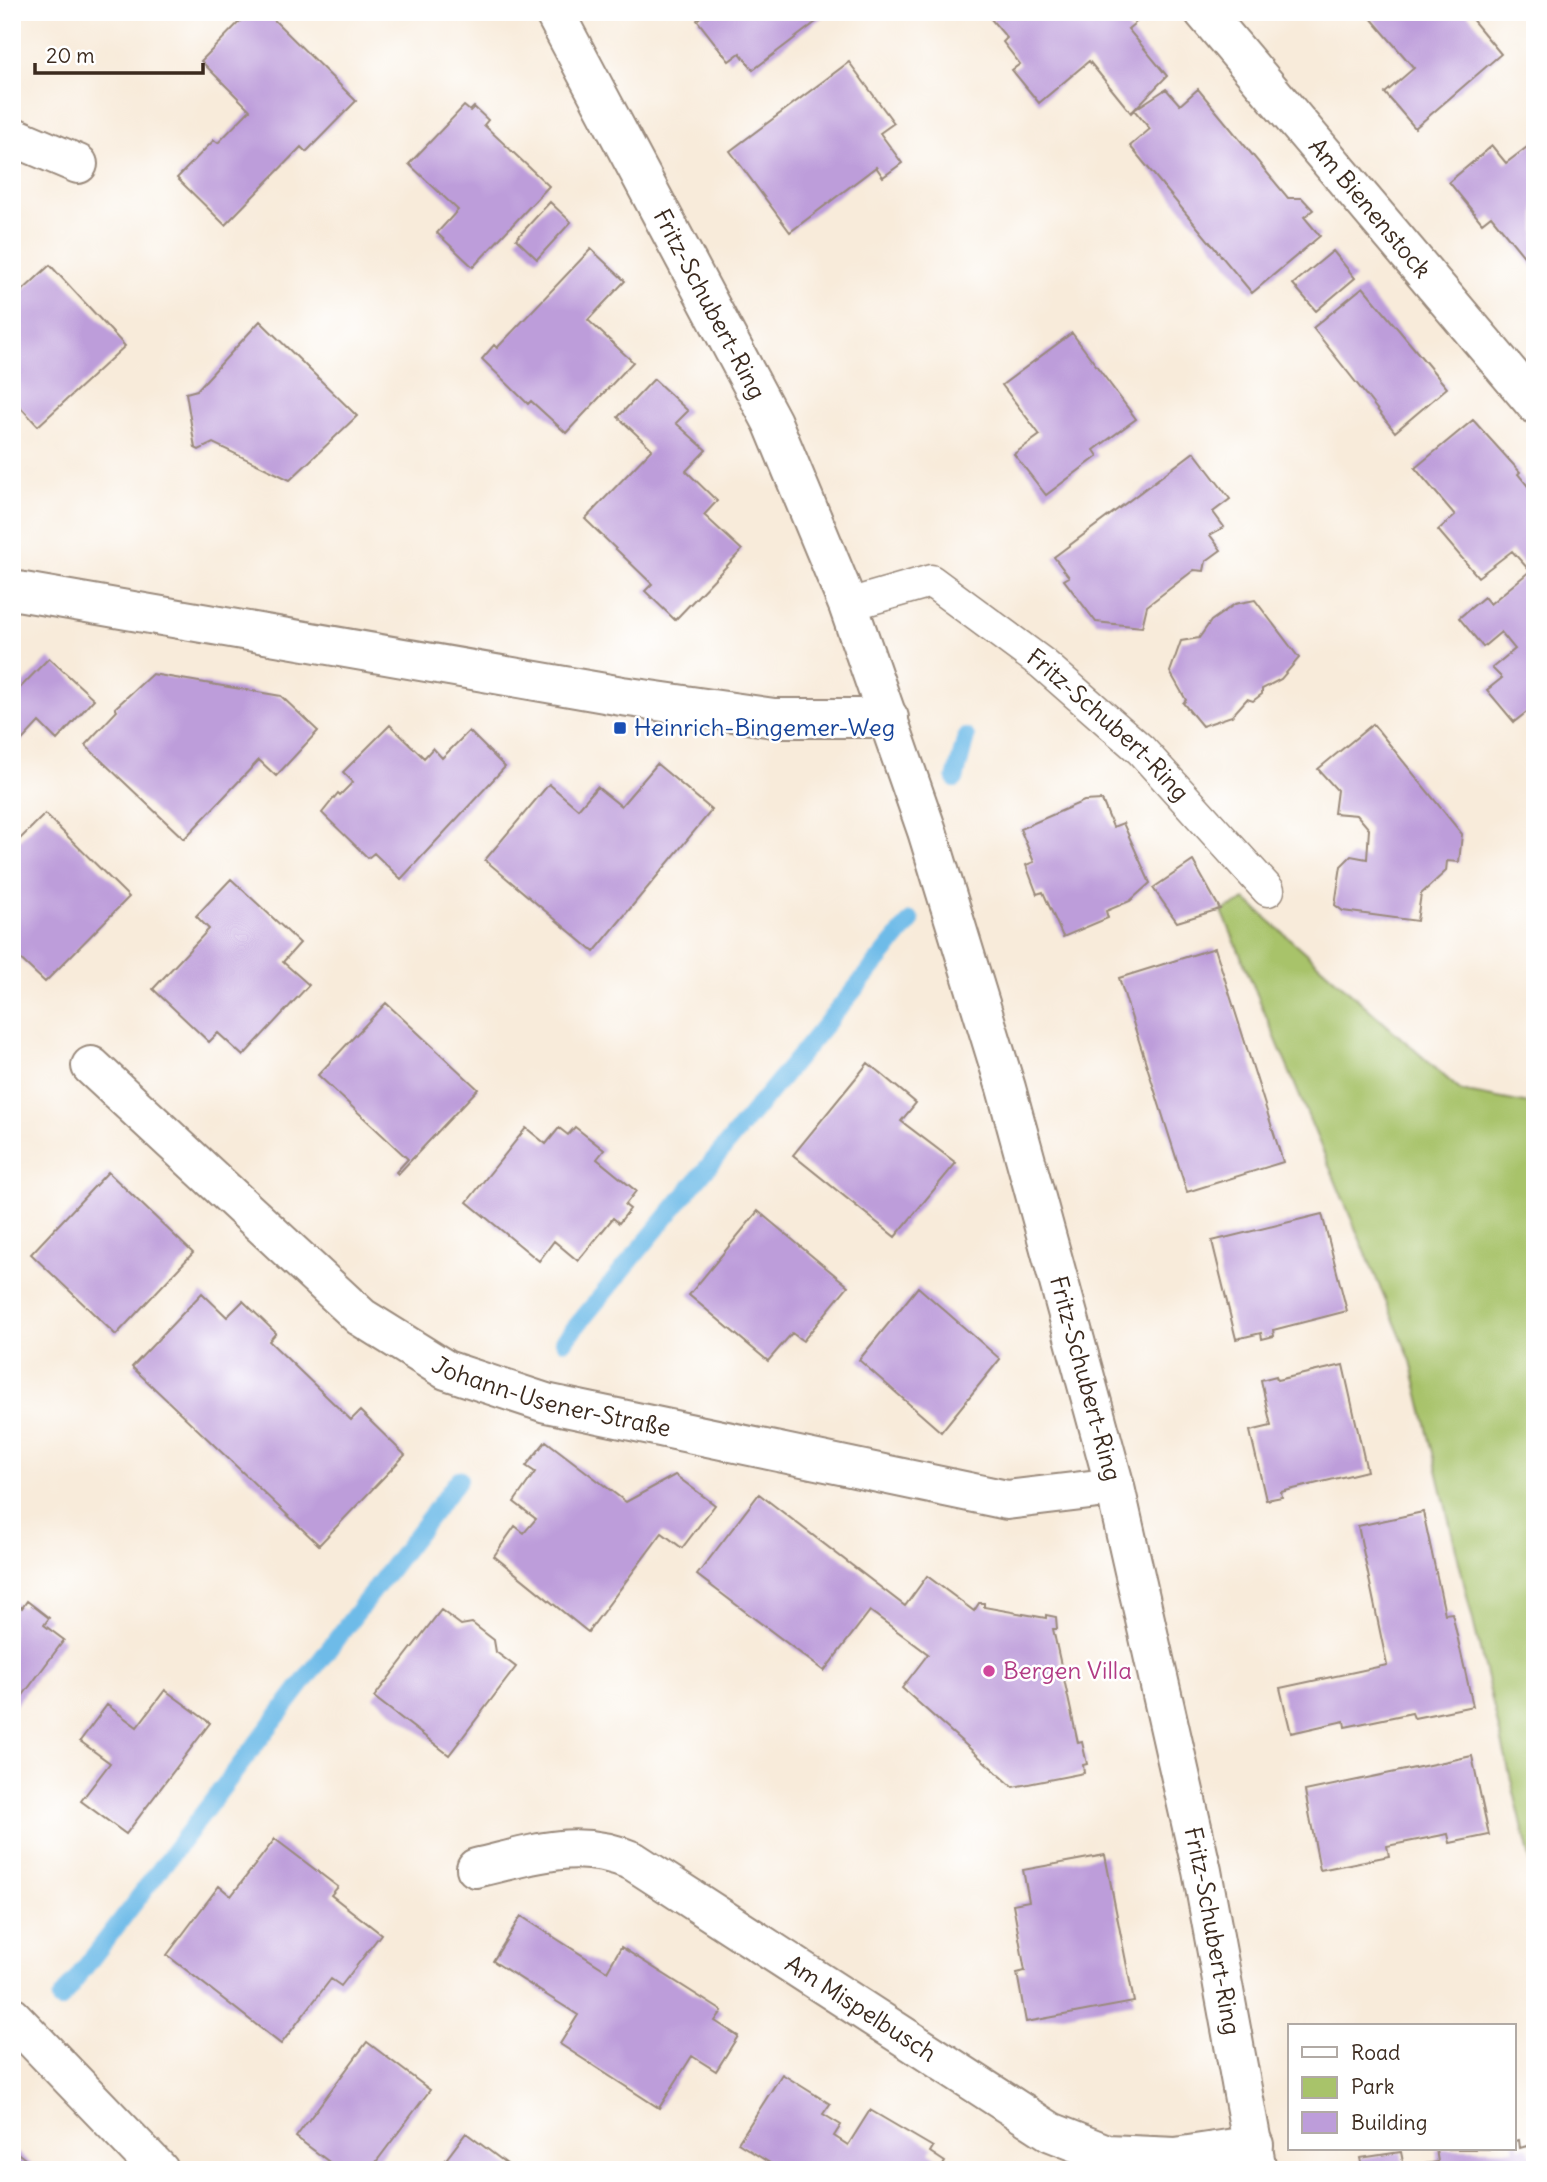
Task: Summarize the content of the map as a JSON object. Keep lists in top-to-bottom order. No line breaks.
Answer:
{"streets":{"street":["Am Bienenstock","Fritz-Schubert-Ring","Johann-Usener-Straße","Am Mispelbusch"]},"crossings":[["Fritz-Schubert-Ring","Johann-Usener-Straße"],["Fritz-Schubert-Ring","Am Mispelbusch"]],"places":{"transit":["Heinrich-Bingemer-Weg"],"other":["Bergen Villa"]},"legend":["Road","Park","Building"],"scale_bar":"20 m"}
